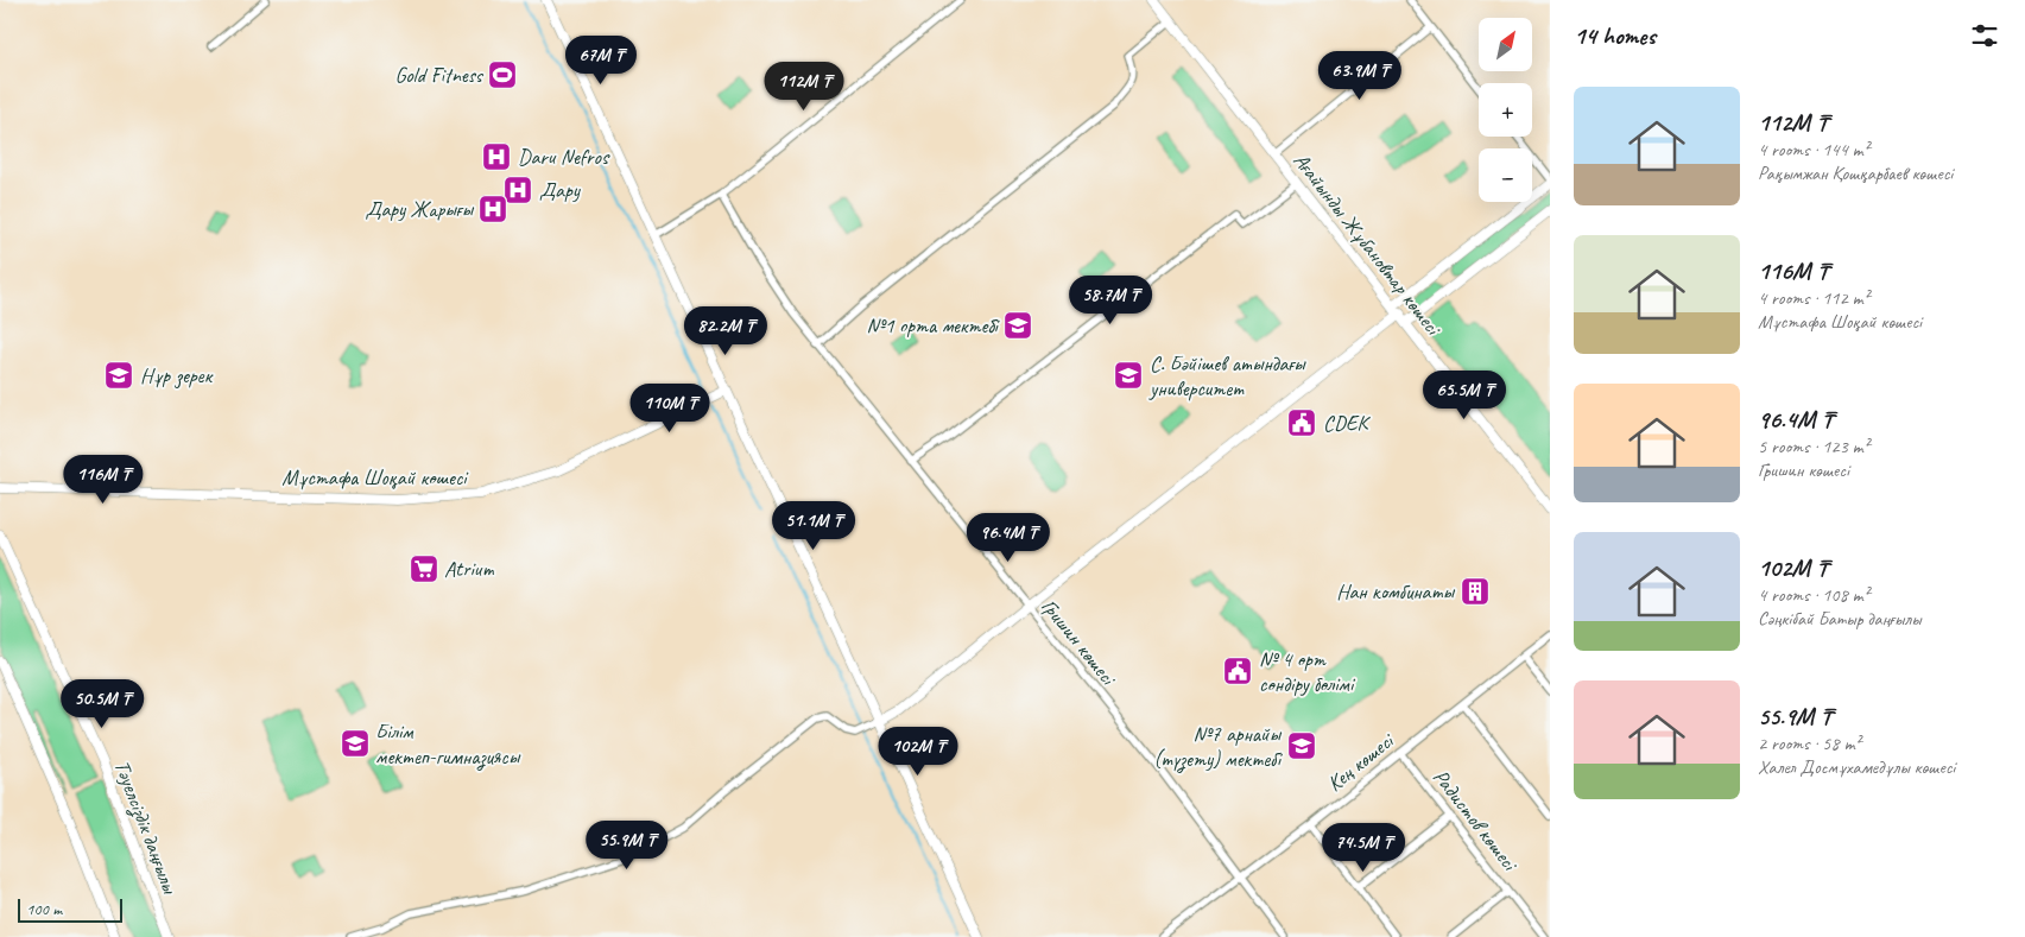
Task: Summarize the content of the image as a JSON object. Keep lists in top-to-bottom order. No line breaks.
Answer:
{"streets":{"street":["Ағайынды Жұбановтар көшесі","Мұстафа Шоқай көшесі","Гришин көшесі","Кең көшесі","Радистов көшесі","Тәуелсіздік даңғылы"]},"crossings":[["Гришин көшесі","Кең көшесі"],["Кең көшесі","Радистов көшесі"]],"places":{"sports":["Gold Fitness"],"hospital":["Daru Nefros","Дару","Дару Жарығы"],"school or university":["№1 орта мектебі","Нұр зерек","С. Бәйішев атындағы университет","Білім мектеп-гимназиясы","№7 арнайы (түзету) мектебі"],"public building":["CDEK","№ 4 өрт сөндіру бөлімі"],"supermarket":["Atrium"],"building":["Нан комбинаты"]},"scale_bar":"100 m","north":"top right","page":{"heading":"14 homes","map_buttons":["+","−"],"price":["67M ₸","63.9M ₸","112M ₸","58.7M ₸","82.2M ₸","65.5M ₸","110M ₸","116M ₸","51.1M ₸","96.4M ₸","50.5M ₸","102M ₸","55.9M ₸","74.5M ₸"],"list":[{"name":"112M ₸","note":"4 rooms · 144 m² · Рақымжан Қошқарбаев көшесі"},{"name":"116M ₸","note":"4 rooms · 112 m² · Мұстафа Шоқай көшесі"},{"name":"96.4M ₸","note":"5 rooms · 123 m² · Гришин көшесі"},{"name":"102M ₸","note":"4 rooms · 108 m² · Сәңкібай Батыр даңғылы"},{"name":"55.9M ₸","note":"2 rooms · 58 m² · Халел Досмұхамедұлы көшесі"}],"scale":"100 m"}}
